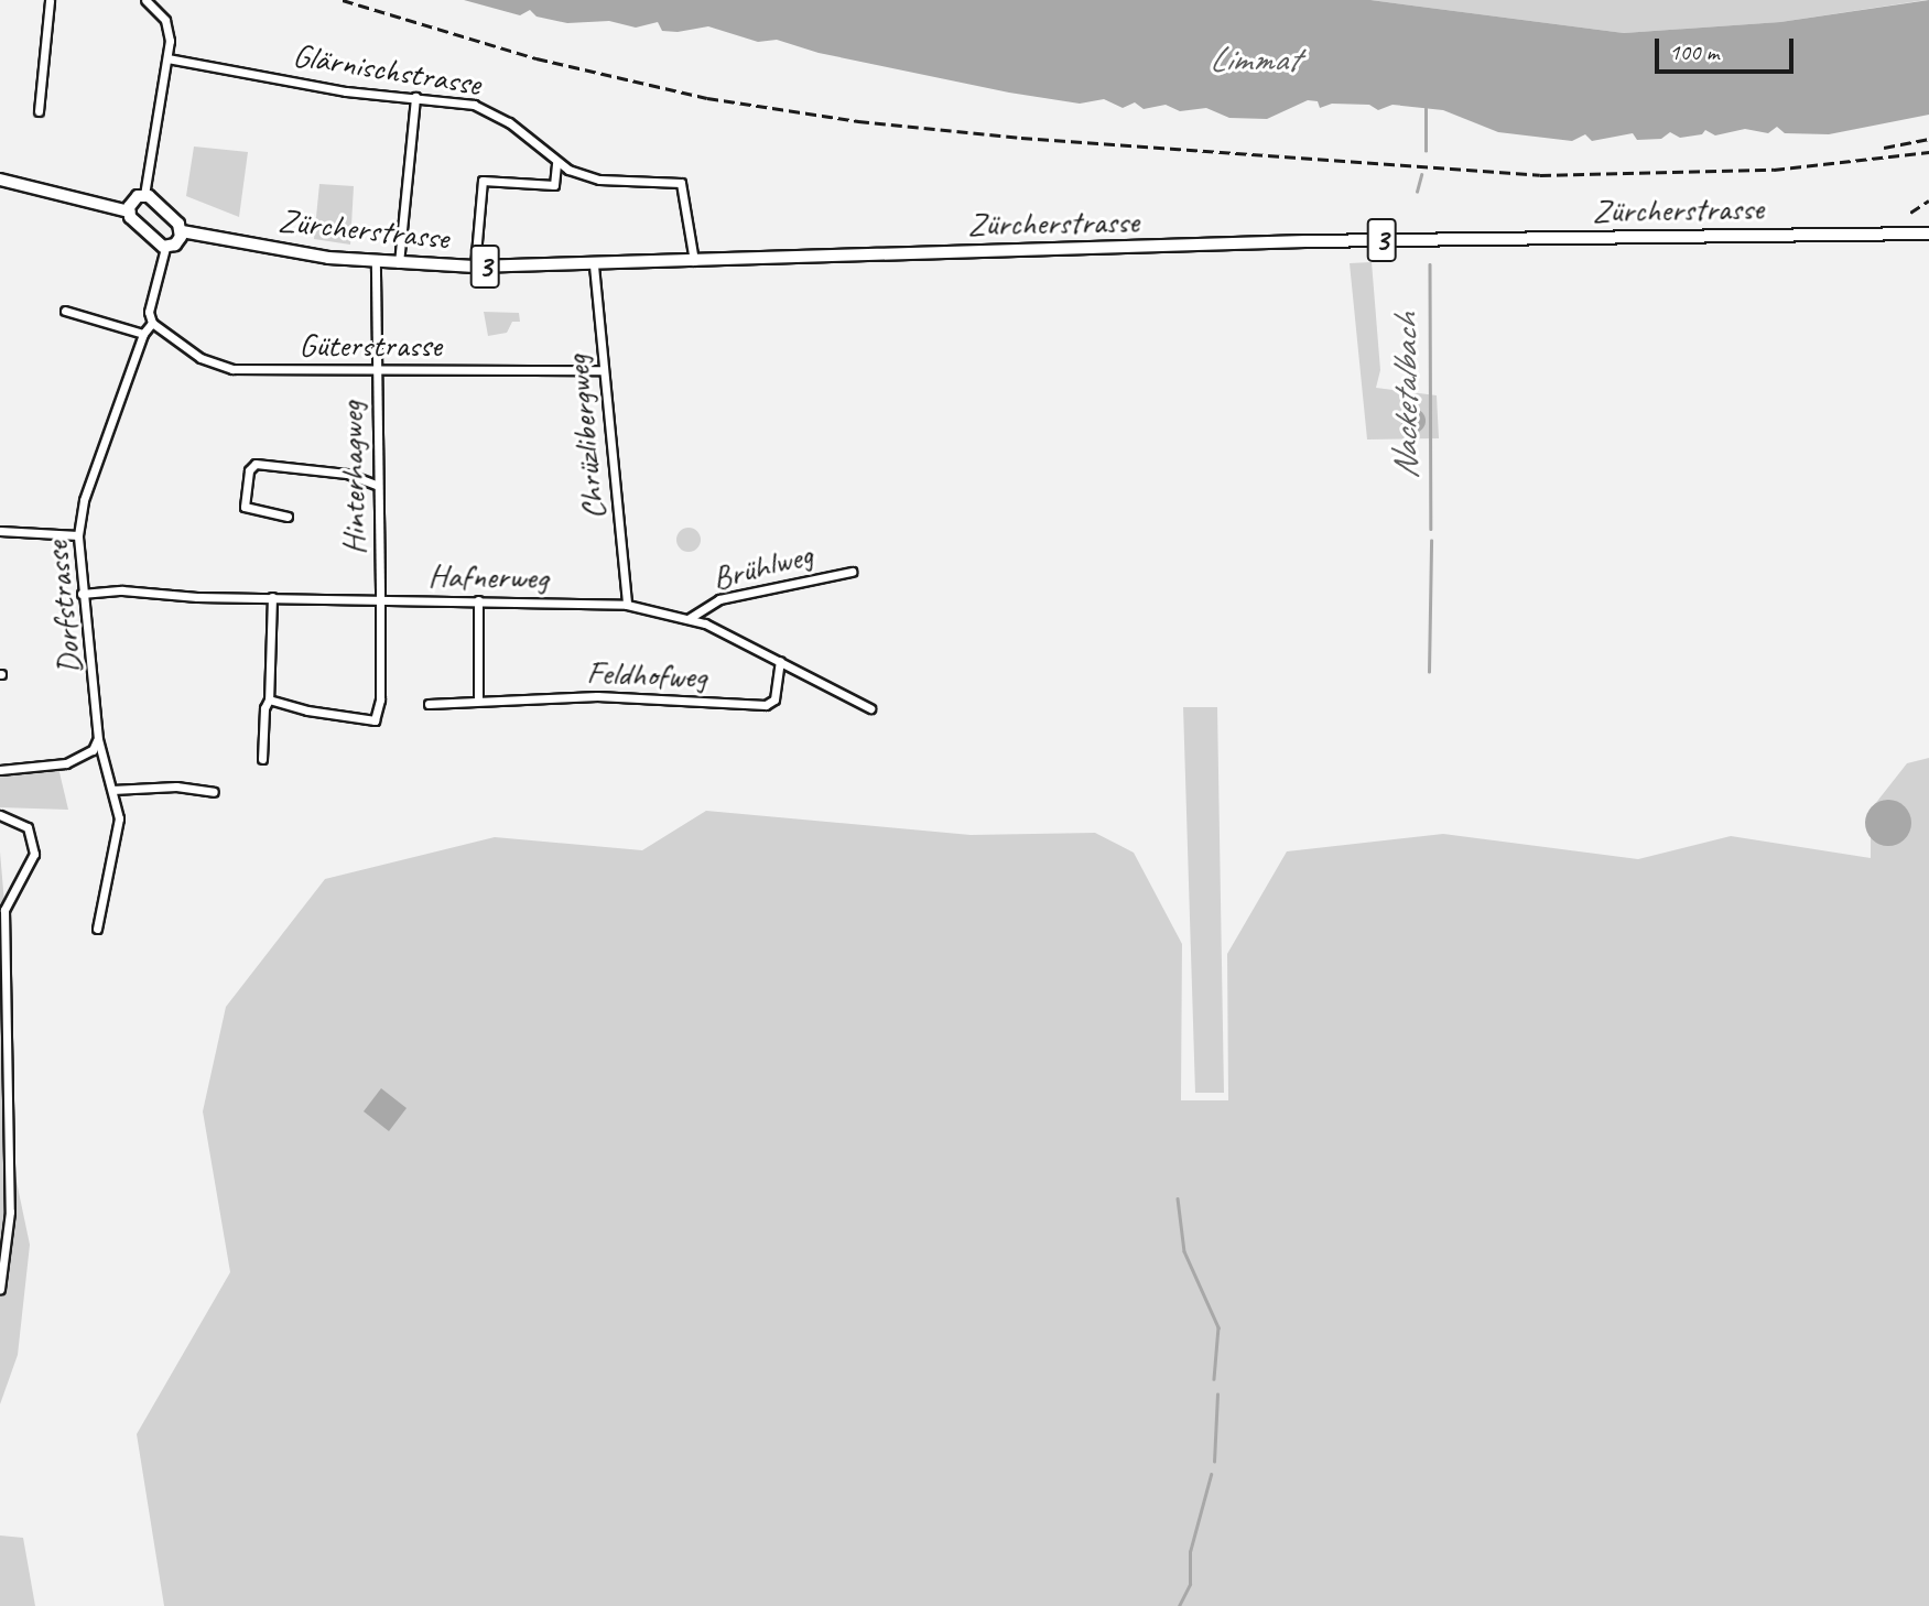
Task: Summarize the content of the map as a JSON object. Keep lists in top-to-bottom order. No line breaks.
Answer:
{"streets":{"main road":["Zürcherstrasse","3"],"street":["Glärnischstrasse","Güterstrasse","Chrüzlibergweg","Hinterhagweg","Brühlweg","Hafnerweg","Dorfstrasse","Feldhofweg"]},"crossings":[["Glärnischstrasse","Zürcherstrasse"],["Zürcherstrasse","Chrüzlibergweg"],["Zürcherstrasse","Hinterhagweg"],["Güterstrasse","Chrüzlibergweg"],["Güterstrasse","Hinterhagweg"],["Güterstrasse","Dorfstrasse"],["Chrüzlibergweg","Hafnerweg"],["Hinterhagweg","Hafnerweg"],["Brühlweg","Hafnerweg"],["Hafnerweg","Dorfstrasse"],["Hafnerweg","Feldhofweg"]],"water":["Limmat","Nacketalbach"],"scale_bar":"100 m"}
